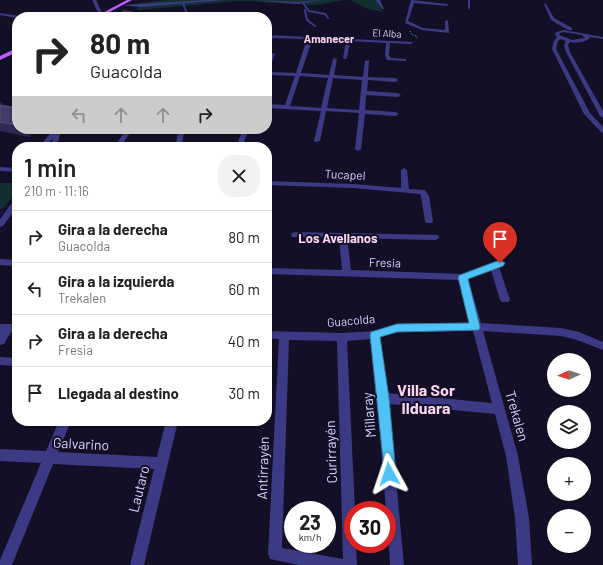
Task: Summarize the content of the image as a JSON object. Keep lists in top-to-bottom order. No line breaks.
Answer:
{"streets":{"street":["El Alba","Tucapel","Fresia","Guacolda","Millaray","Trekalen","Galvarino","Curirrayén","Antirrayén","Lautaro"]},"crossings":[["Fresia","Trekalen"],["Guacolda","Millaray"],["Guacolda","Trekalen"],["Guacolda","Curirrayén"],["Guacolda","Antirrayén"],["Galvarino","Lautaro"]],"districts":["Amanecer","Los Avellanos","Villa Sor Ilduara"],"north":"left","page":{"turn":["80 m","Guacolda"],"heading":["1 min","210 m · 11:16"],"list":[{"name":"Gira a la derecha","note":"Guacolda","value":"80 m"},{"name":"Gira a la izquierda","note":"Trekalen","value":"60 m"},{"name":"Gira a la derecha","note":"Fresia","value":"40 m"},{"name":"Llegada al destino","value":"30 m"}],"map_buttons":["+","−"],"speed":"23 km/h","limit":"30"}}
